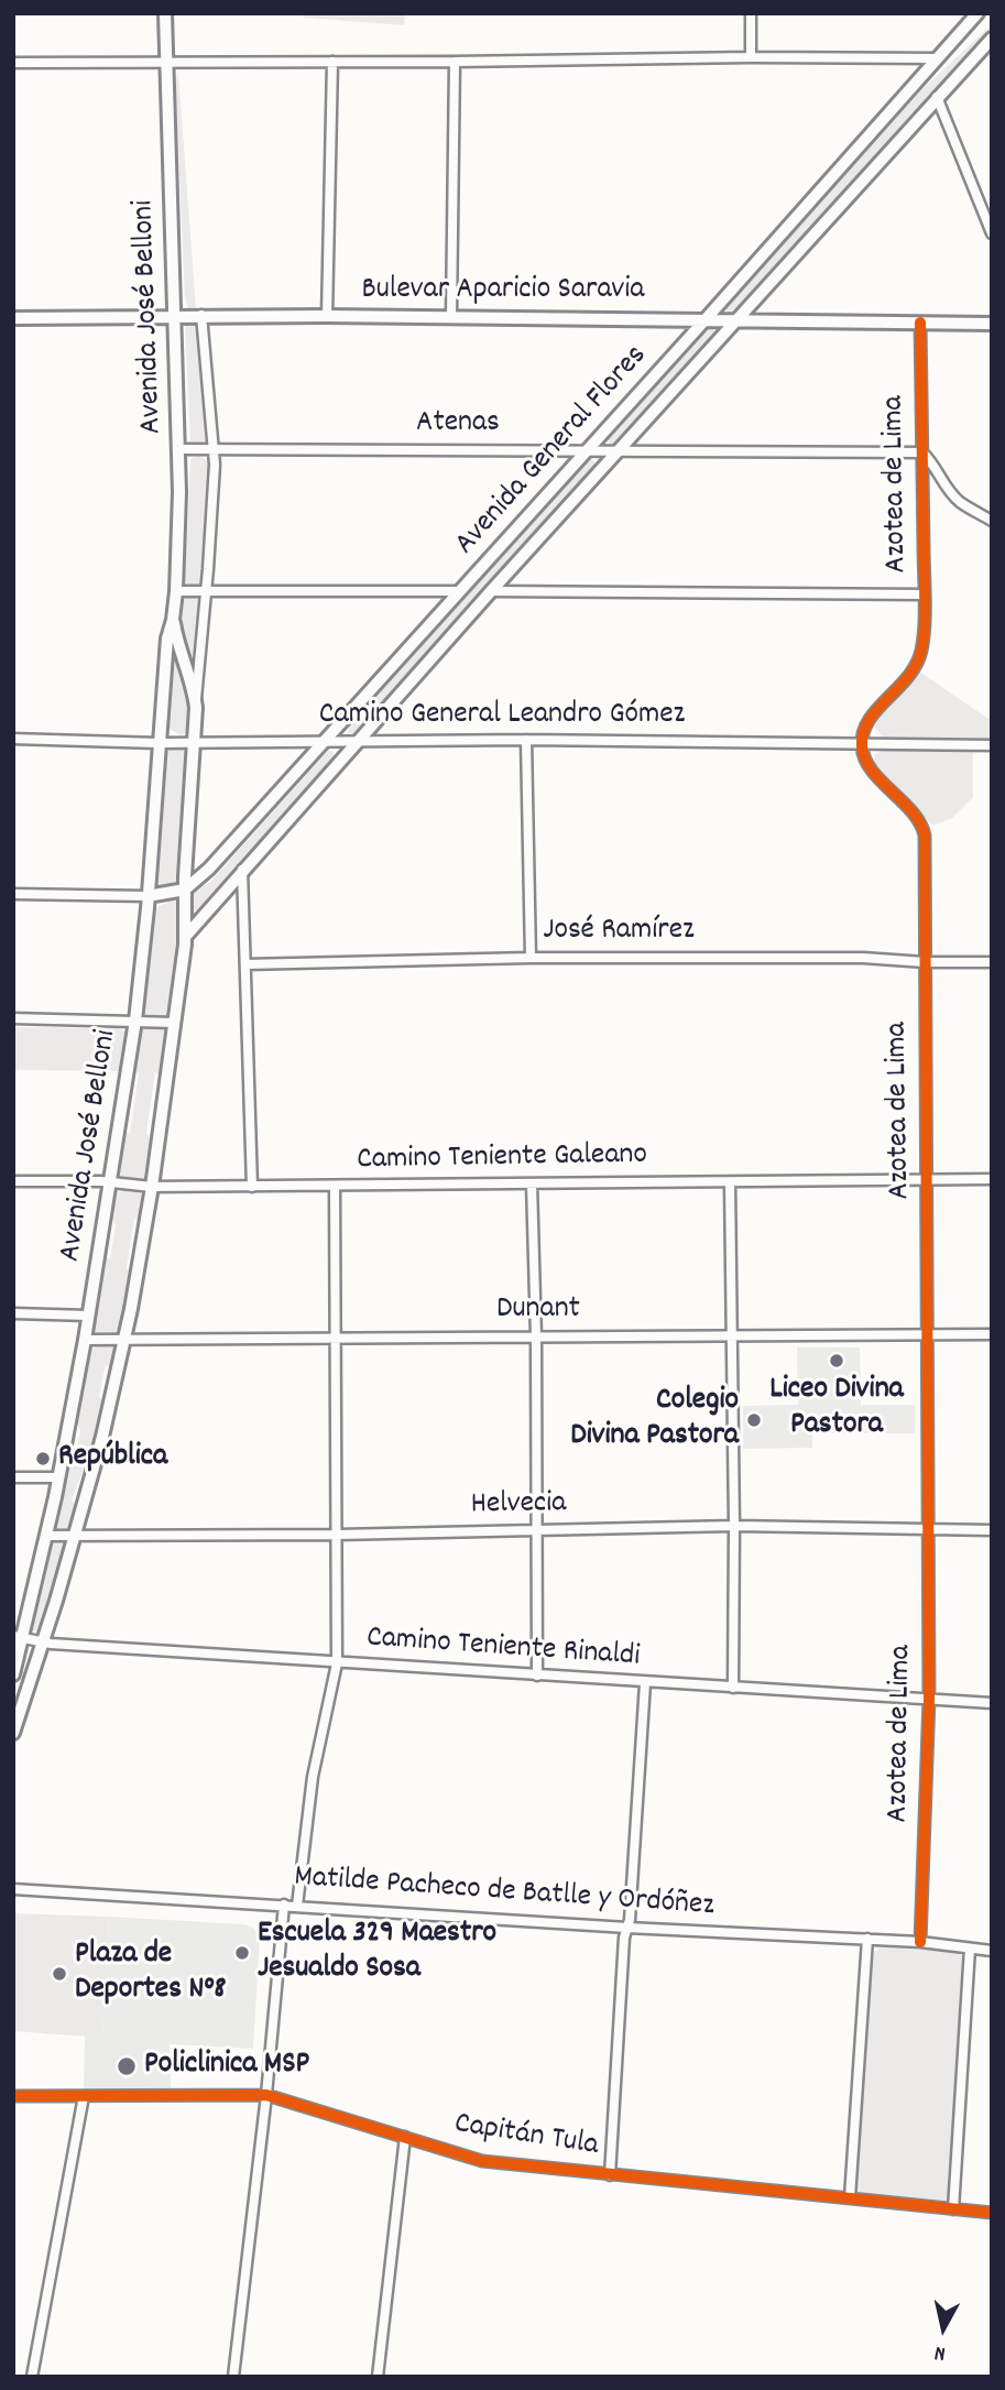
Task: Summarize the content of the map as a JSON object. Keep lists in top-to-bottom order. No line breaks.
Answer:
{"streets":{"main road":["Bulevar Aparicio Saravia","Avenida José Belloni","Avenida General Flores"],"street":["Atenas","Azotea de Lima","Camino General Leandro Gómez","José Ramírez","Camino Teniente Galeano","Dunant","Helvecia","Camino Teniente Rinaldi","Matilde Pacheco de Batlle y Ordóñez","Capitán Tula"]},"crossings":[["Bulevar Aparicio Saravia","Avenida José Belloni"],["Bulevar Aparicio Saravia","Avenida General Flores"],["Bulevar Aparicio Saravia","Azotea de Lima"],["Avenida José Belloni","Atenas"],["Avenida José Belloni","Avenida General Flores"],["Avenida José Belloni","Camino General Leandro Gómez"],["Avenida José Belloni","Camino Teniente Galeano"],["Avenida José Belloni","Dunant"],["Avenida José Belloni","Helvecia"],["Avenida José Belloni","Camino Teniente Rinaldi"],["Atenas","Avenida General Flores"],["Atenas","Azotea de Lima"],["Avenida General Flores","Camino General Leandro Gómez"],["Azotea de Lima","Camino General Leandro Gómez"],["Azotea de Lima","José Ramírez"],["Azotea de Lima","Camino Teniente Galeano"],["Azotea de Lima","Dunant"],["Azotea de Lima","Helvecia"],["Azotea de Lima","Camino Teniente Rinaldi"],["Azotea de Lima","Matilde Pacheco de Batlle y Ordóñez"]],"places":["Liceo Divina Pastora","Colegio Divina Pastora","República","Escuela 329 Maestro Jesualdo Sosa","Plaza de Deportes N°8","Policlinica MSP"],"north":"bottom"}
